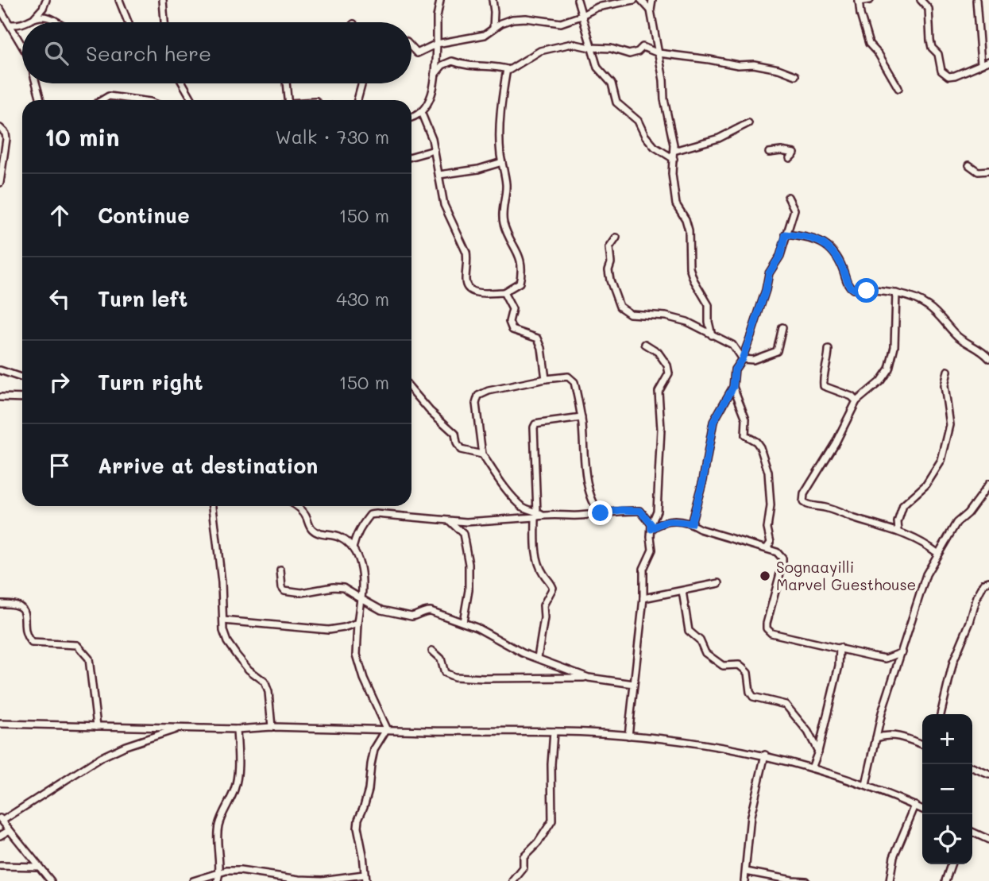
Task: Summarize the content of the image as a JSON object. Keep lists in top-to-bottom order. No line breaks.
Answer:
{"places":["Sognaayilli Marvel Guesthouse"],"page":{"search":"Search here","heading":["10 min","Walk · 730 m"],"list":[["Continue","150 m"],["Turn left","430 m"],["Turn right","150 m"],"Arrive at destination"],"map_buttons":["+","−"]}}
